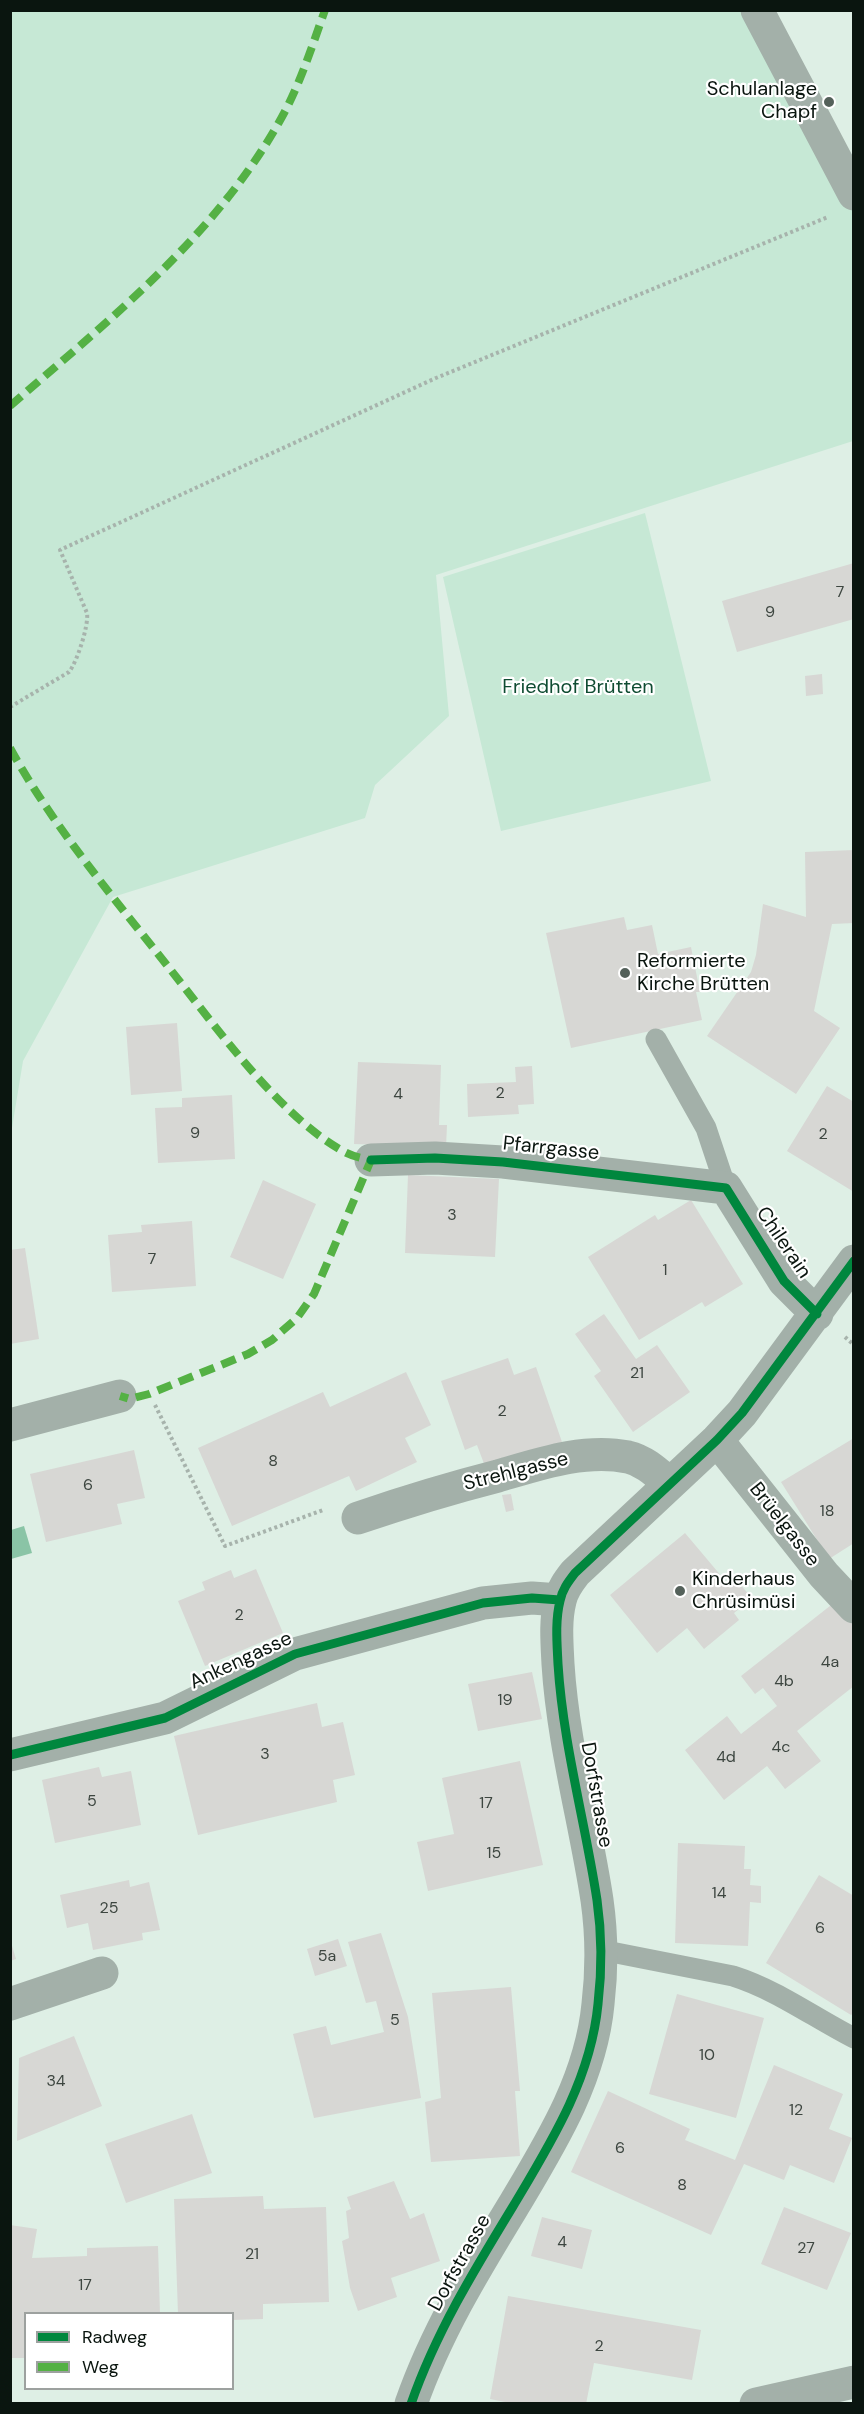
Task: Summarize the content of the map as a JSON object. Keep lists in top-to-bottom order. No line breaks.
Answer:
{"streets":{"street":["Pfarrgasse","Chilerain","Strehlgasse","Brüelgasse","Ankengasse","Dorfstrasse"]},"crossings":[["Pfarrgasse","Chilerain"],["Chilerain","Dorfstrasse"],["Strehlgasse","Dorfstrasse"],["Brüelgasse","Dorfstrasse"],["Ankengasse","Dorfstrasse"]],"parks":["Friedhof Brütten"],"places":["Schulanlage Chapf","Reformierte Kirche Brütten","Kinderhaus Chrüsimüsi"],"house_numbers":["7","9","2","4","9","2","3","7","1","21","2","8","6","18","2","4a","4b","19","4c","3","4d","5","17","15","14","25","6","5a","5","10","34","12","6","8","4","27","21","17","2"],"legend":["Radweg","Weg"]}
